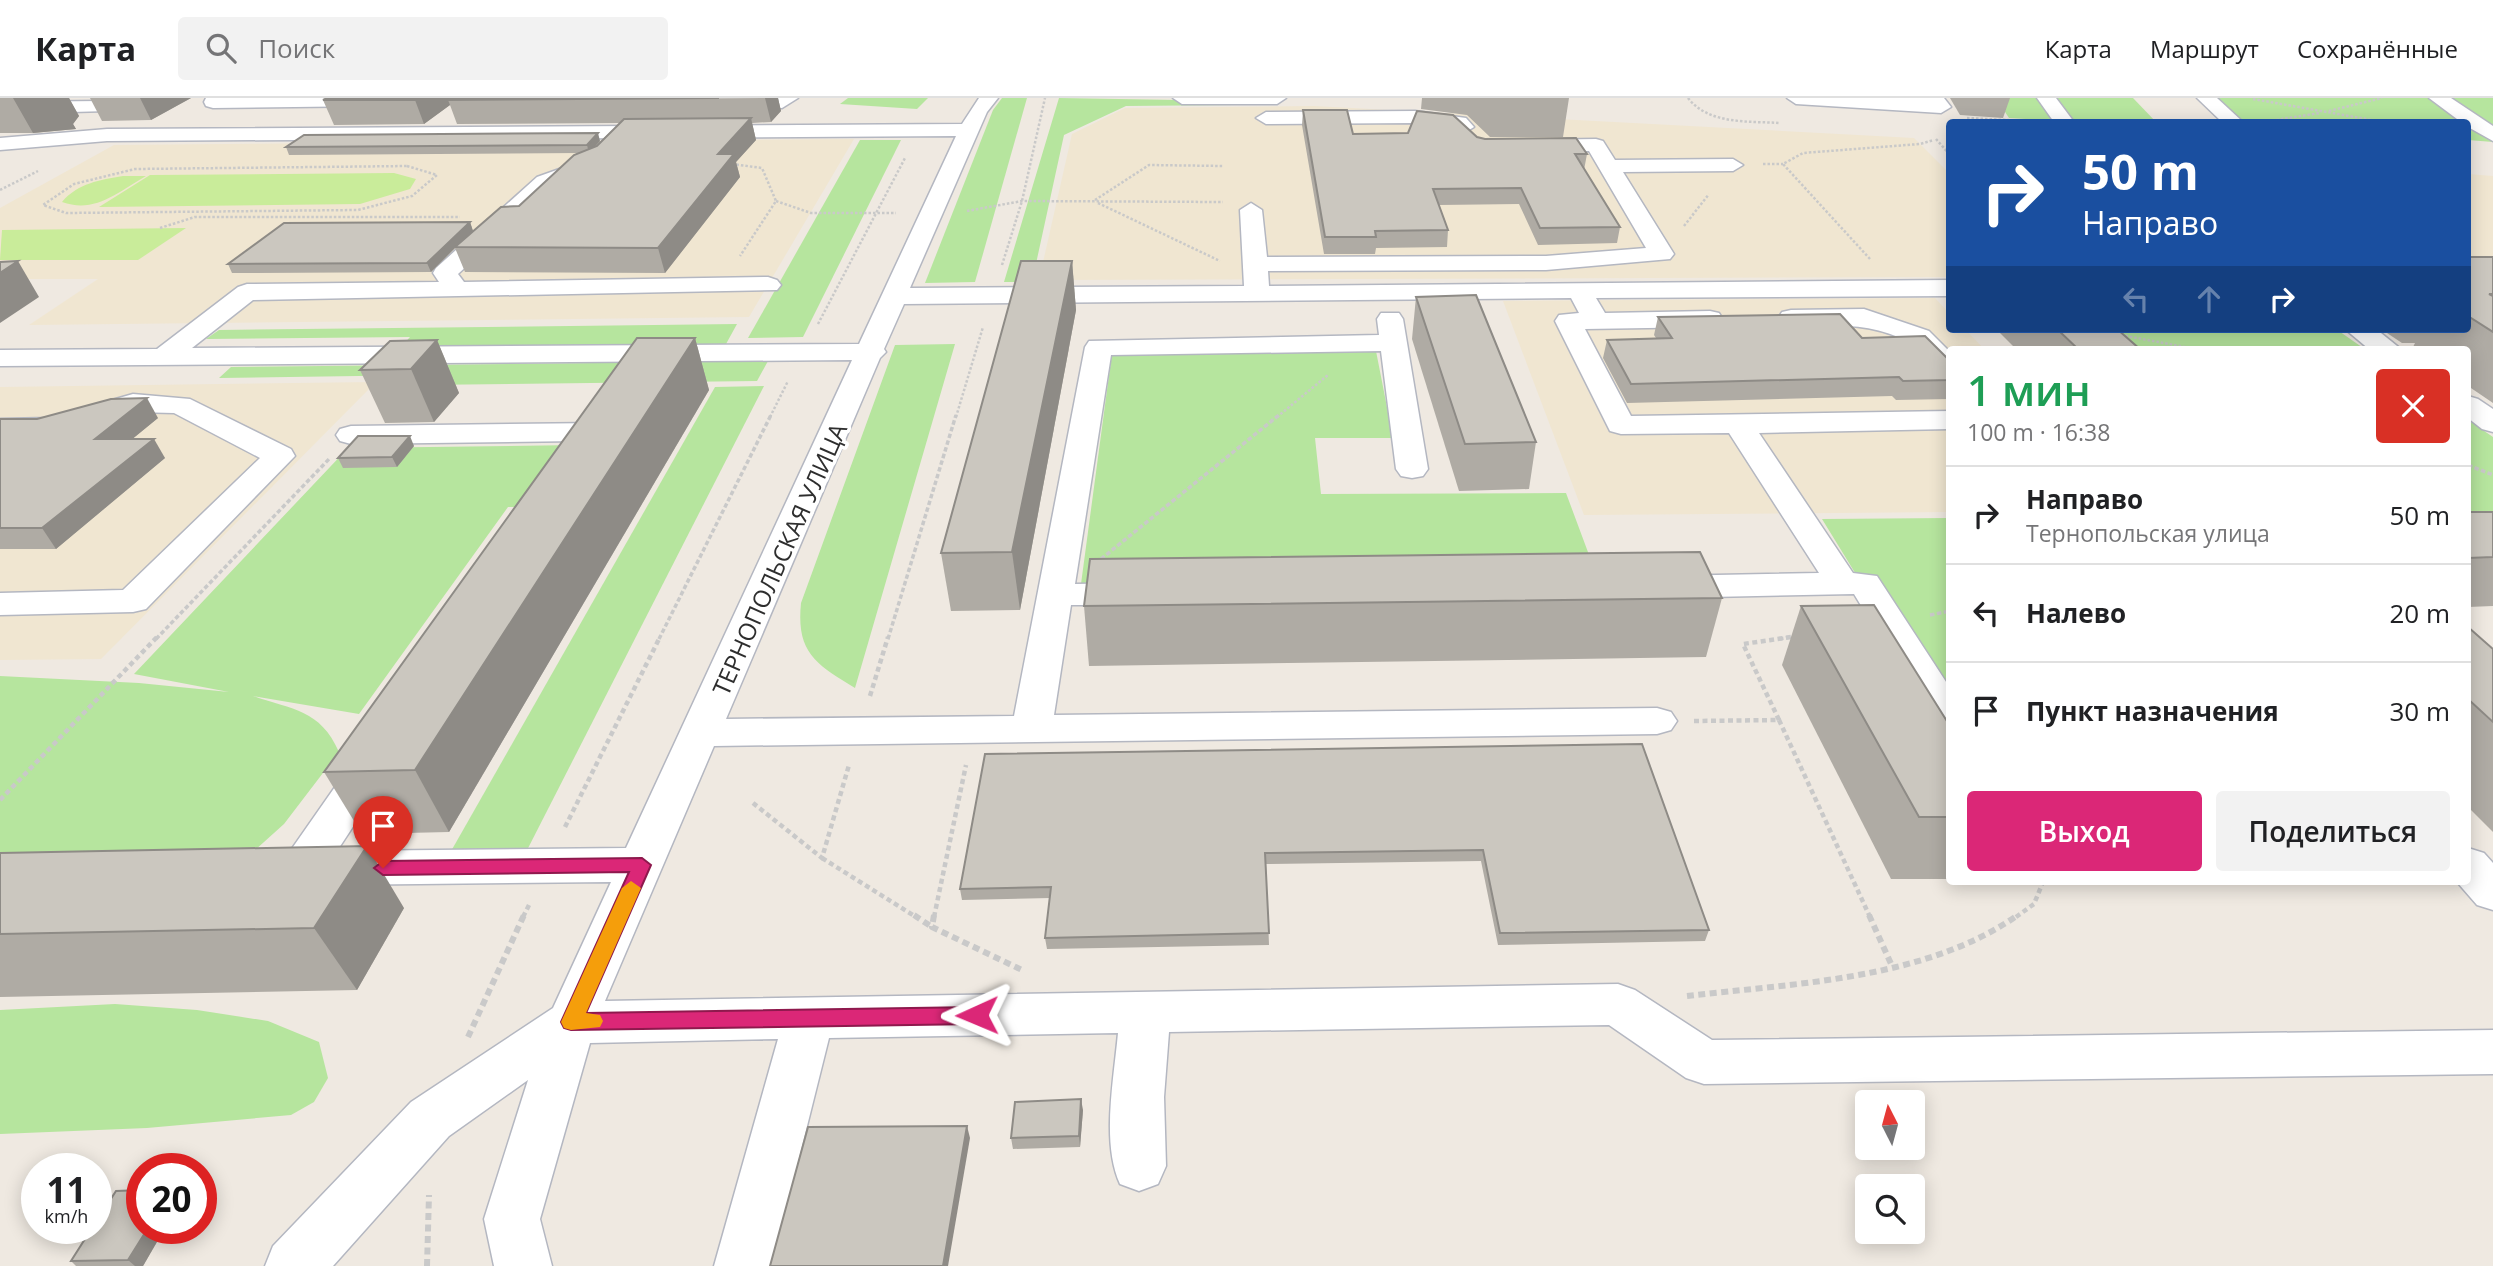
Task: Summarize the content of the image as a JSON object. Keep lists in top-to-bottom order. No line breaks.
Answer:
{"streets":{"street":["ТЕРНОПОЛЬСКАЯ УЛИЦА"]},"north":"top","page":{"header":"Карта","search":"Поиск","nav":["Карта","Маршрут","Сохранённые"],"turn":["50 m","Направо"],"heading":["1 мин","100 m · 16:38"],"list":[{"name":"Направо","note":"Тернопольская улица","value":"50 m"},{"name":"Налево","value":"20 m"},{"name":"Пункт назначения","value":"30 m"}],"buttons":["Выход","Поделиться"],"speed":"11 km/h","limit":"20"}}
